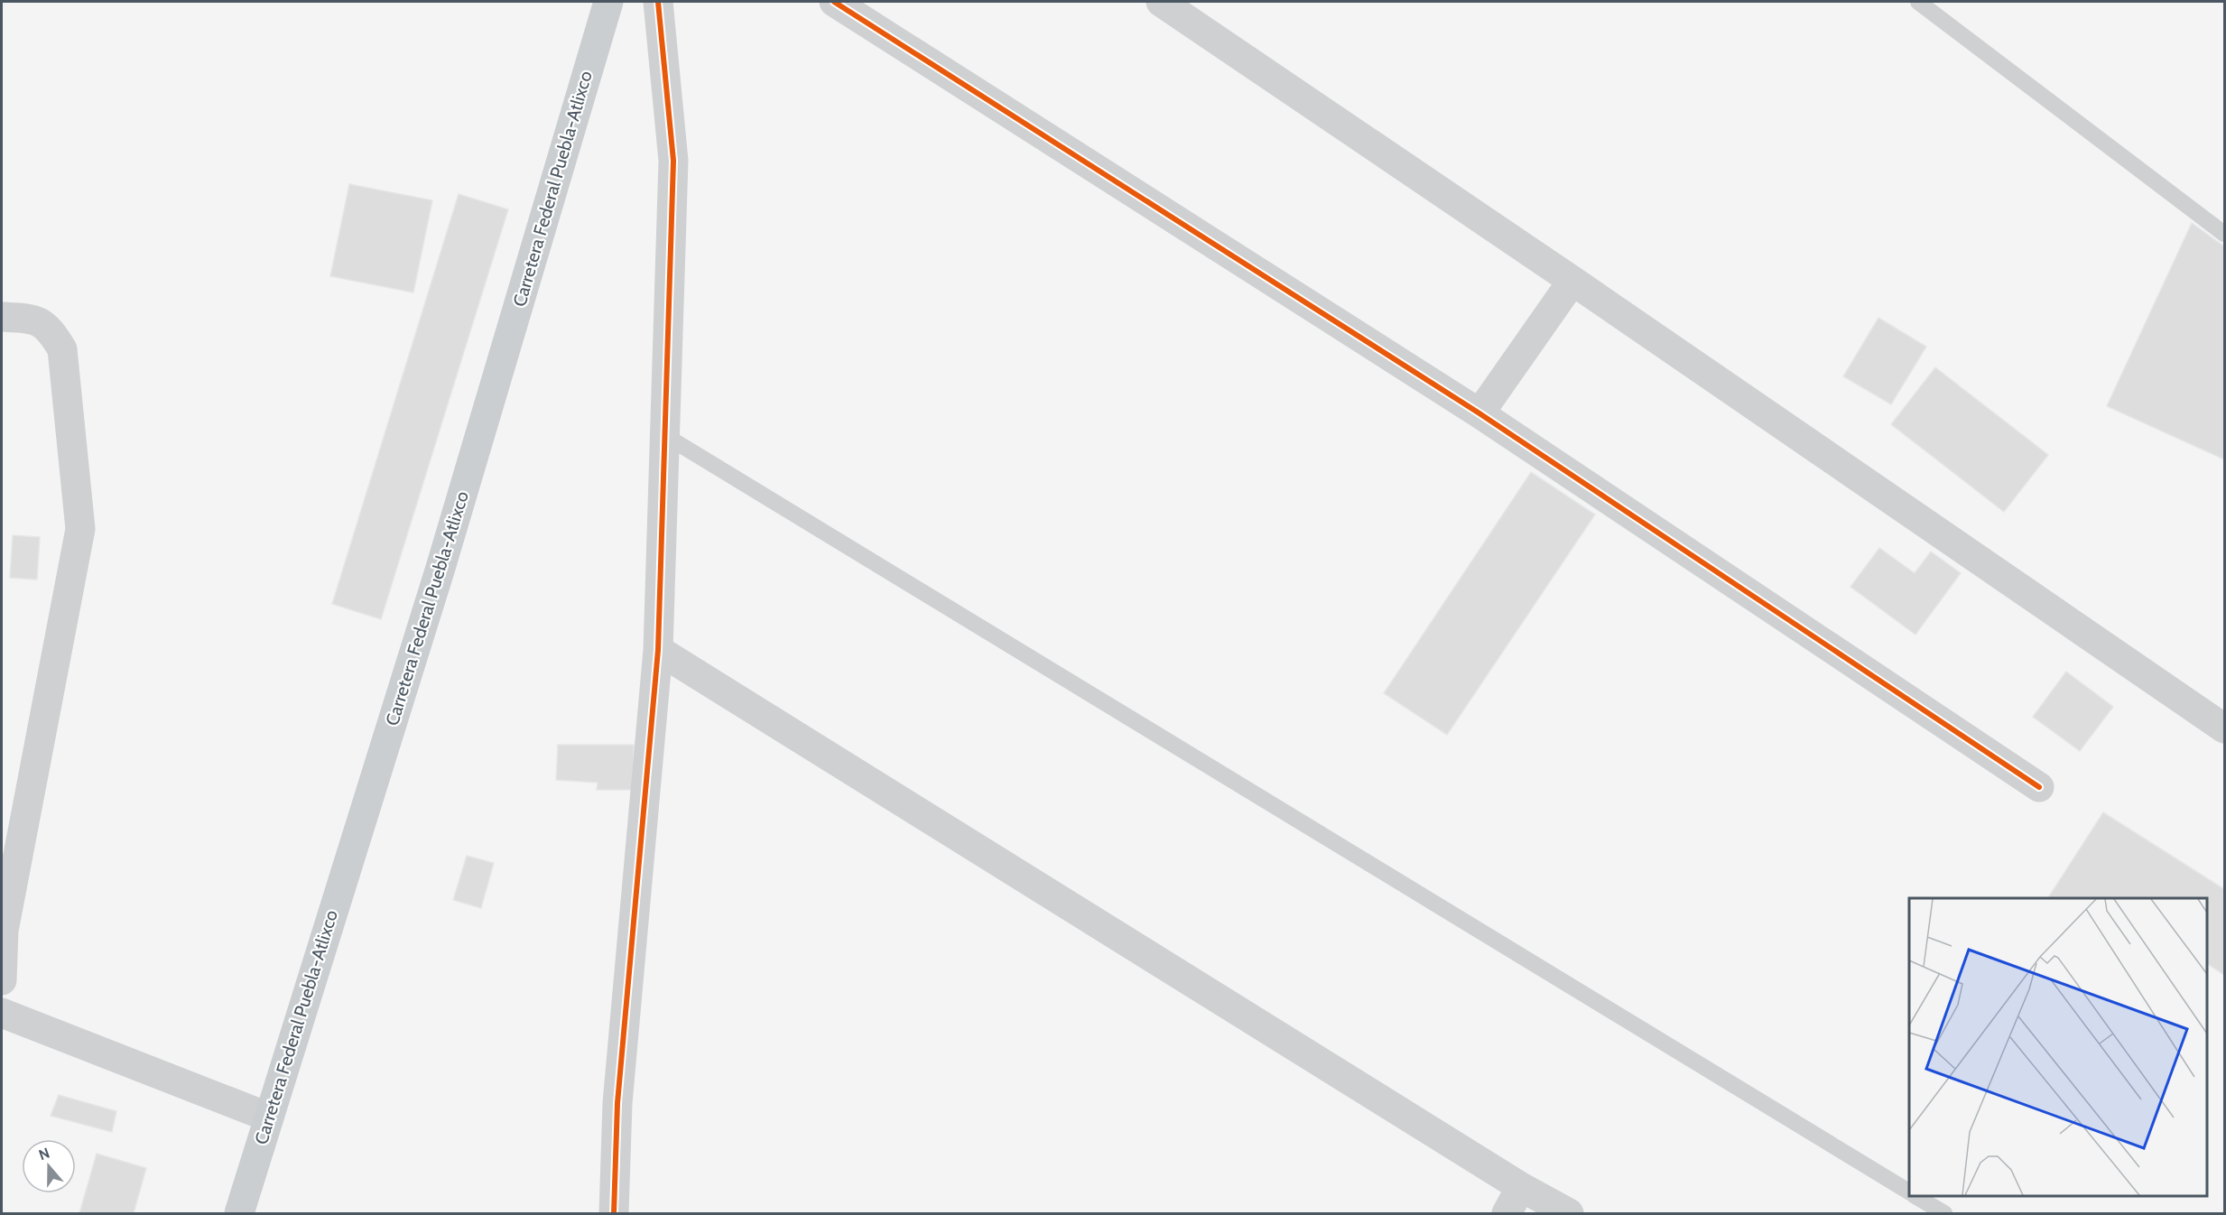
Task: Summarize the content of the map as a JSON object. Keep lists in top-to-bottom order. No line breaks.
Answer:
{"streets":{"main road":["Carretera Federal Puebla-Atlixco"]},"north":"top"}
